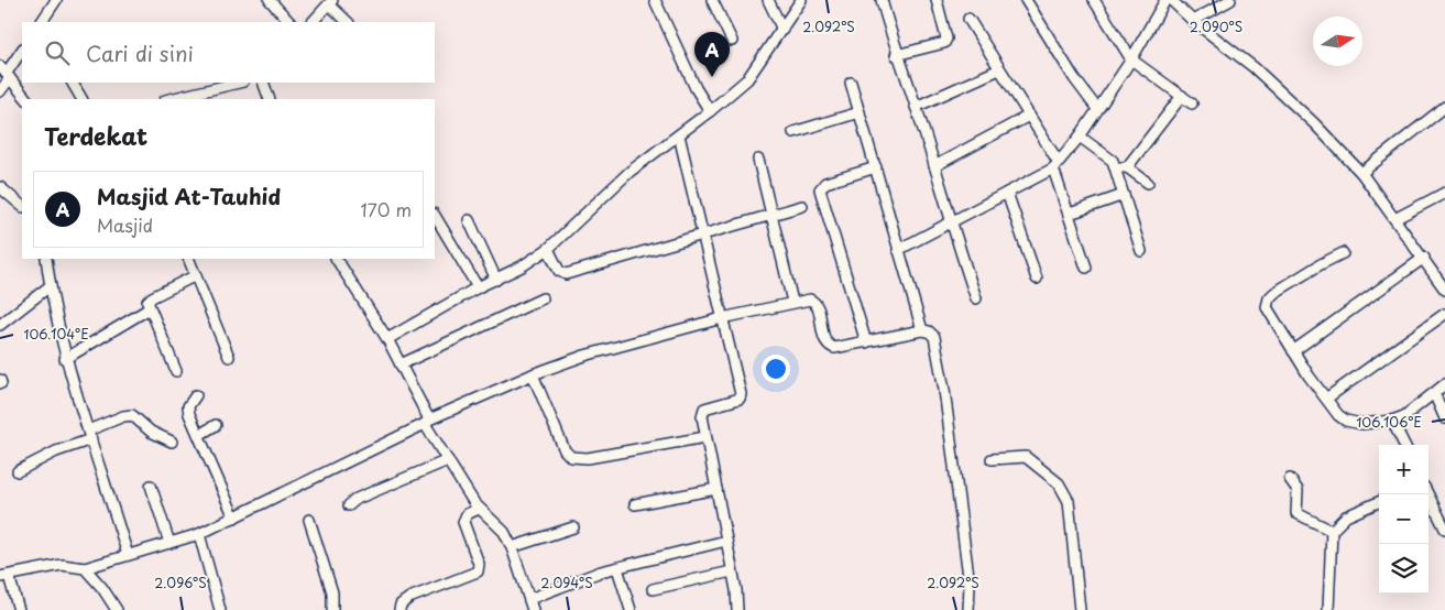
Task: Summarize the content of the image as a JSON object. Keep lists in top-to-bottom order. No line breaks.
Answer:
{"north":"right","page":{"search":"Cari di sini","pins":"A","heading":"Terdekat","list":[{"mark":"A","name":"Masjid At-Tauhid","note":"Masjid","value":"170 m"}],"map_buttons":["+","−"]},"coordinates":["2.092°S","2.090°S","106.104°E","106.106°E","2.096°S","2.094°S"]}
